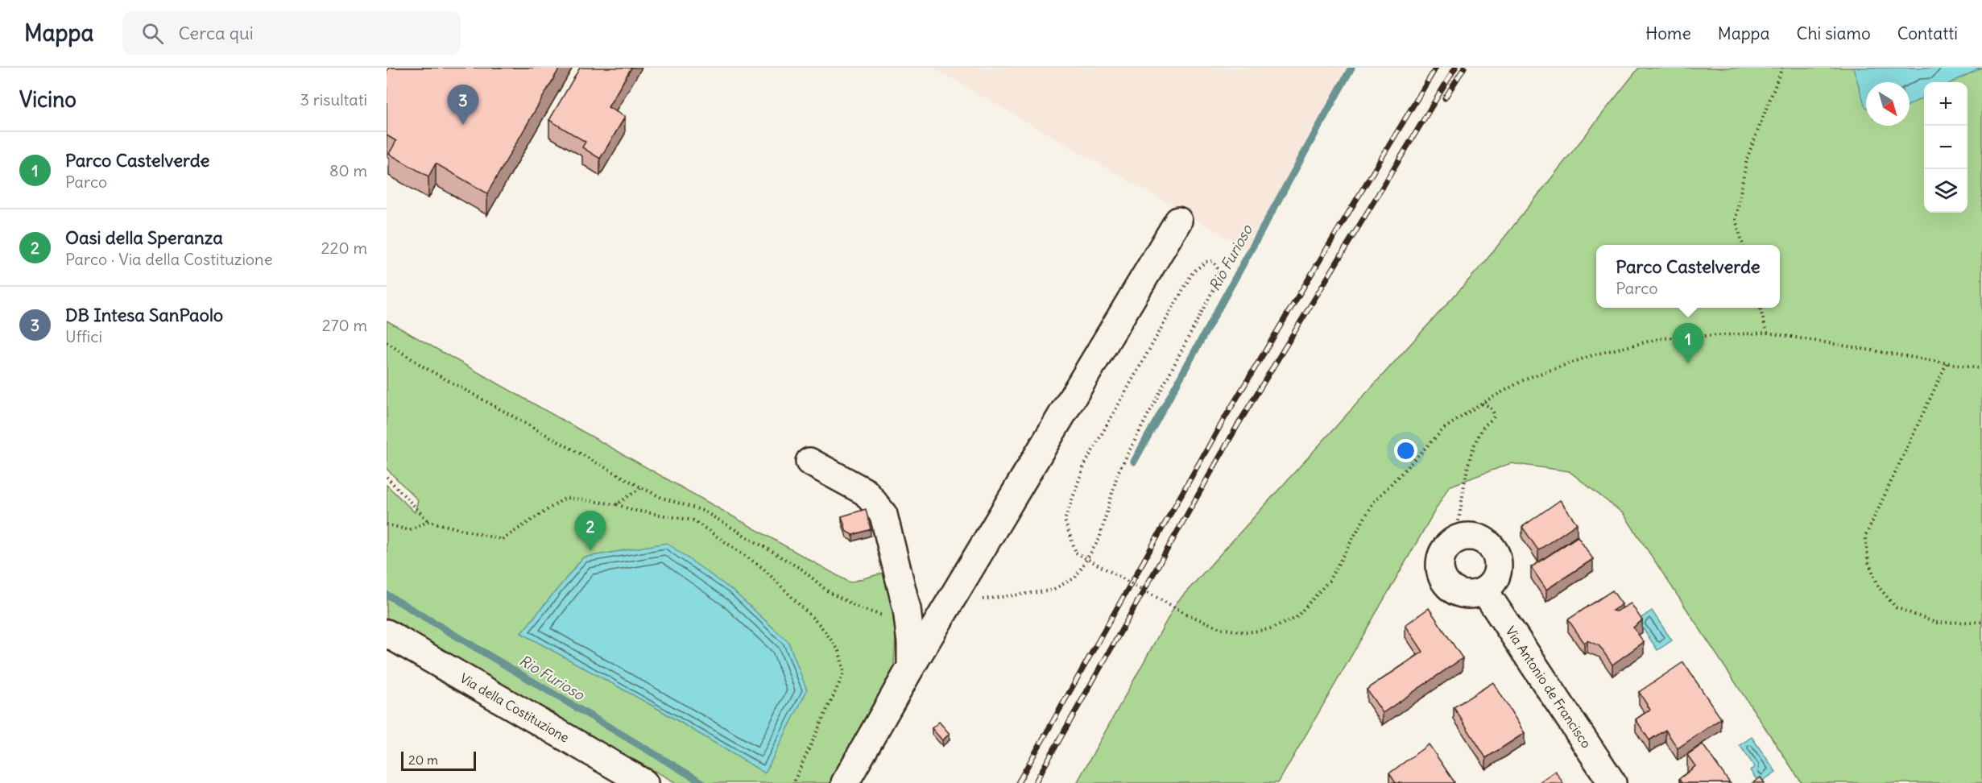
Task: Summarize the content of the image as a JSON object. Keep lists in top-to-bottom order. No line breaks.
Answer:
{"streets":{"street":["Via Antonio de Francisco","Via della Costituzione"]},"water":["Rio Furioso"],"scale_bar":"20 m","north":"bottom right","page":{"header":"Mappa","search":"Cerca qui","nav":["Home","Mappa","Chi siamo","Contatti"],"heading":["Vicino","3 risultati"],"map_buttons":["+","−"],"pins":["3","1","2"],"list":[{"mark":"1","name":"Parco Castelverde","note":"Parco","value":"80 m"},{"mark":"2","name":"Oasi della Speranza","note":"Parco · Via della Costituzione","value":"220 m"},{"mark":"3","name":"DB Intesa SanPaolo","note":"Uffici","value":"270 m"}],"popup":["Parco Castelverde","Parco"],"scale":"20 m"}}
